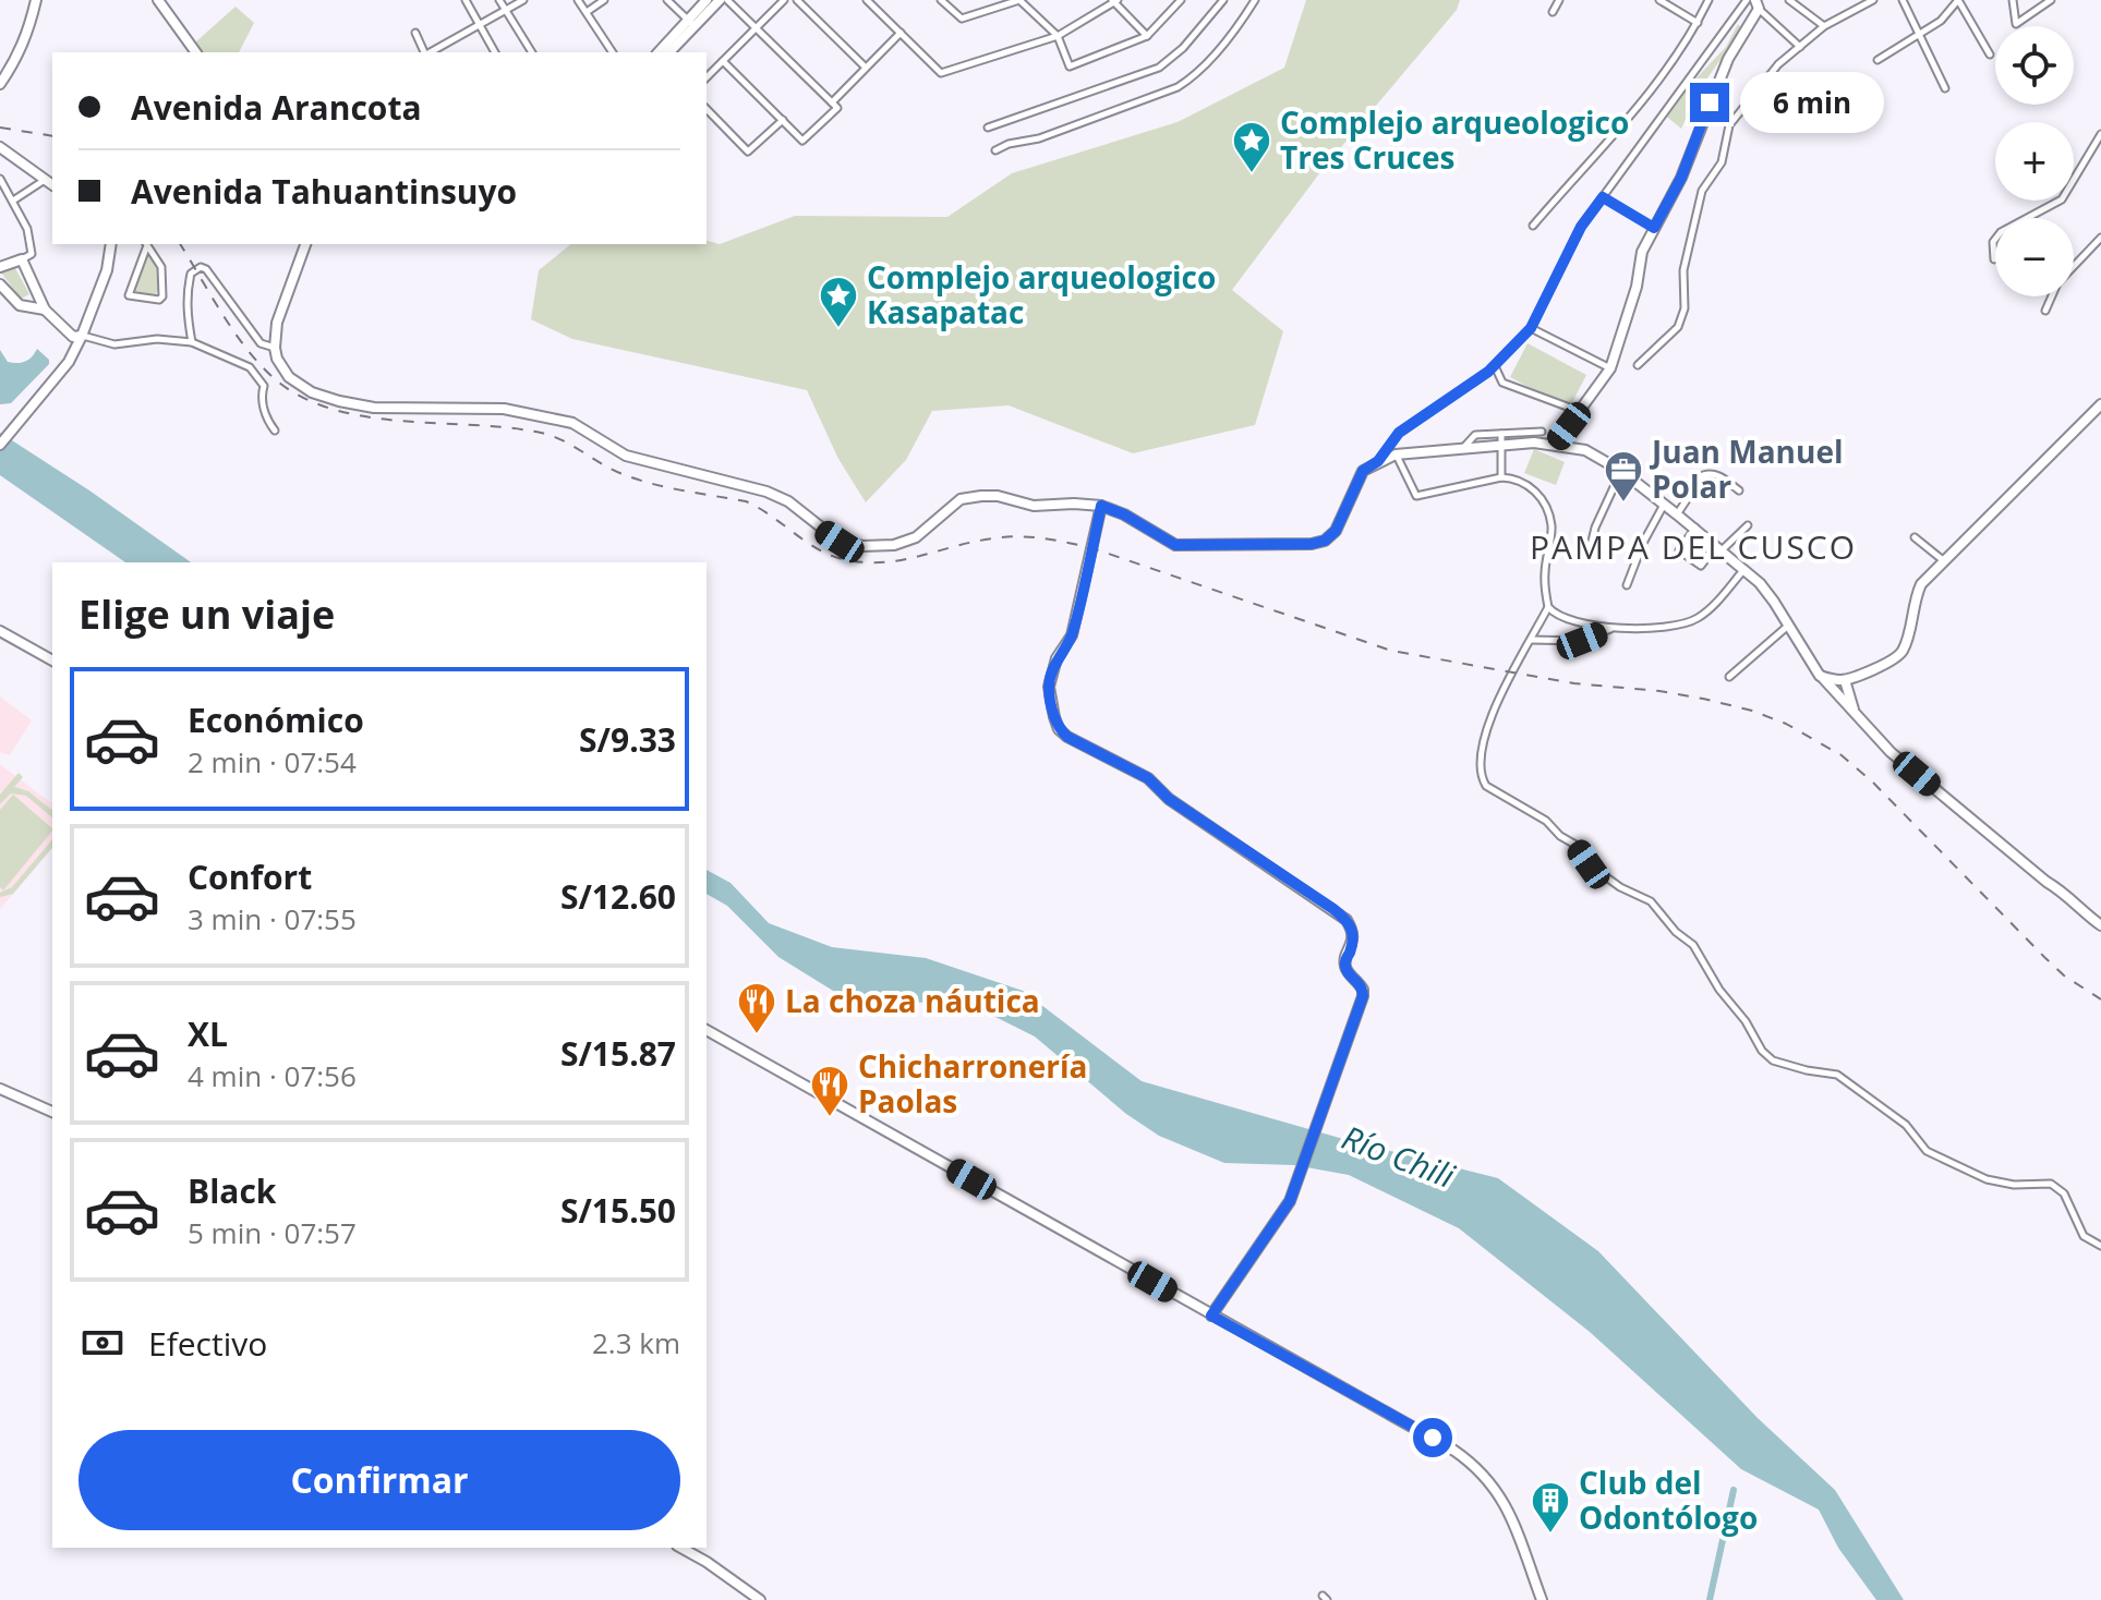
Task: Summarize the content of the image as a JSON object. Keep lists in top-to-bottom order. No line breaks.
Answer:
{"districts":["PAMPA DEL CUSCO"],"water":["Río Chili"],"places":{"place":["Complejo arqueologico Tres Cruces","Complejo arqueologico Kasapatac"],"office":["Juan Manuel Polar"],"restaurant":["La choza náutica","Chicharronería Paolas"],"building":["Club del Odontólogo"]},"page":{"map_buttons":["+","−"],"banner":["Avenida Arancota","Avenida Tahuantinsuyo"],"bubble":"6 min","heading":"Elige un viaje","list":[{"name":"Económico","note":"2 min · 07:54","value":"S/9.33"},{"name":"Confort","note":"3 min · 07:55","value":"S/12.60"},{"name":"XL","note":"4 min · 07:56","value":"S/15.87"},{"name":"Black","note":"5 min · 07:57","value":"S/15.50"}],"pay":["Efectivo","2.3 km"],"buttons":"Confirmar"}}
